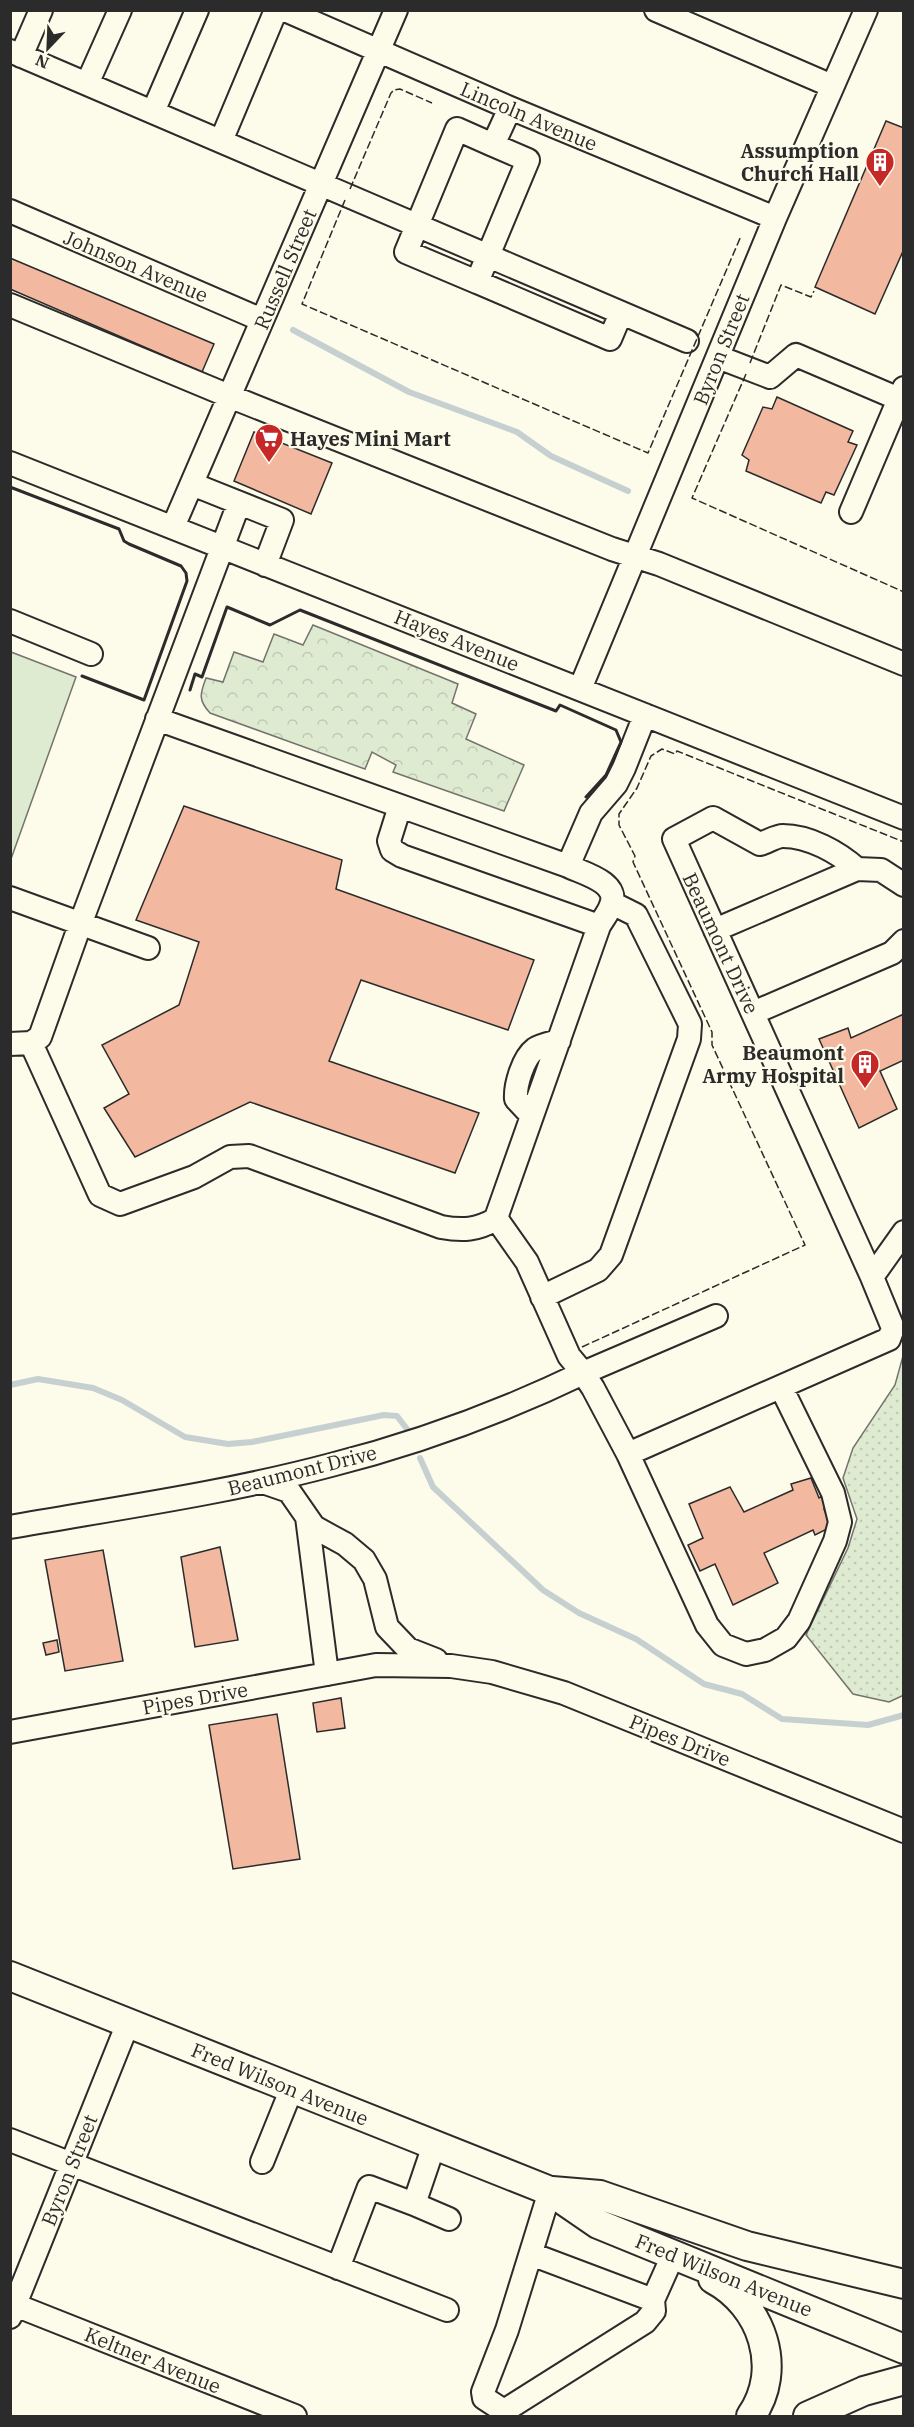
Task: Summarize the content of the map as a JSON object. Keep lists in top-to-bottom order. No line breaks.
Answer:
{"streets":{"main road":["Fred Wilson Avenue"],"street":["Lincoln Avenue","Johnson Avenue","Russell Street","Byron Street","Hayes Avenue","Beaumont Drive","Pipes Drive","Keltner Avenue"]},"crossings":[["Lincoln Avenue","Russell Street"],["Lincoln Avenue","Byron Street"],["Johnson Avenue","Russell Street"],["Russell Street","Hayes Avenue"],["Byron Street","Hayes Avenue"],["Byron Street","Fred Wilson Avenue"],["Byron Street","Keltner Avenue"],["Beaumont Drive","Pipes Drive"]],"places":{"building":["Assumption Church Hall","Beaumont Army Hospital"],"supermarket":["Hayes Mini Mart"]},"north":"bottom left"}
